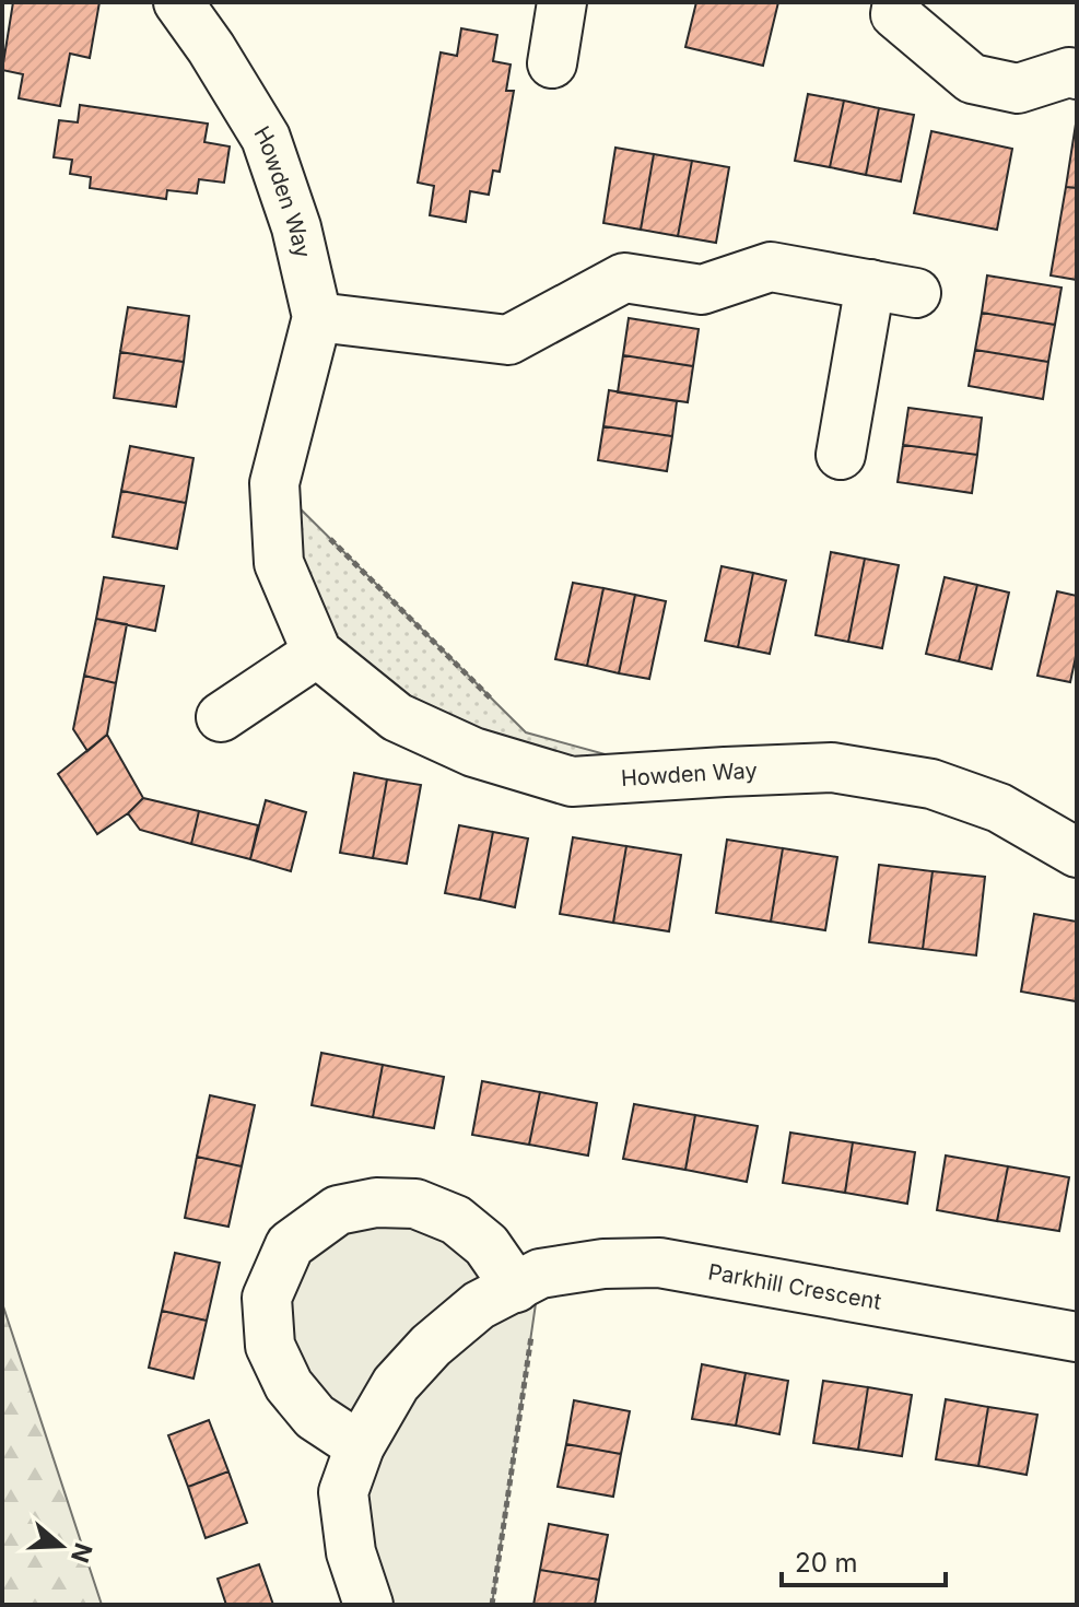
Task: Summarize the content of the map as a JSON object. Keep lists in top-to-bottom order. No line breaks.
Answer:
{"streets":{"street":["Howden Way","Parkhill Crescent"]},"scale_bar":"20 m","north":"right"}
